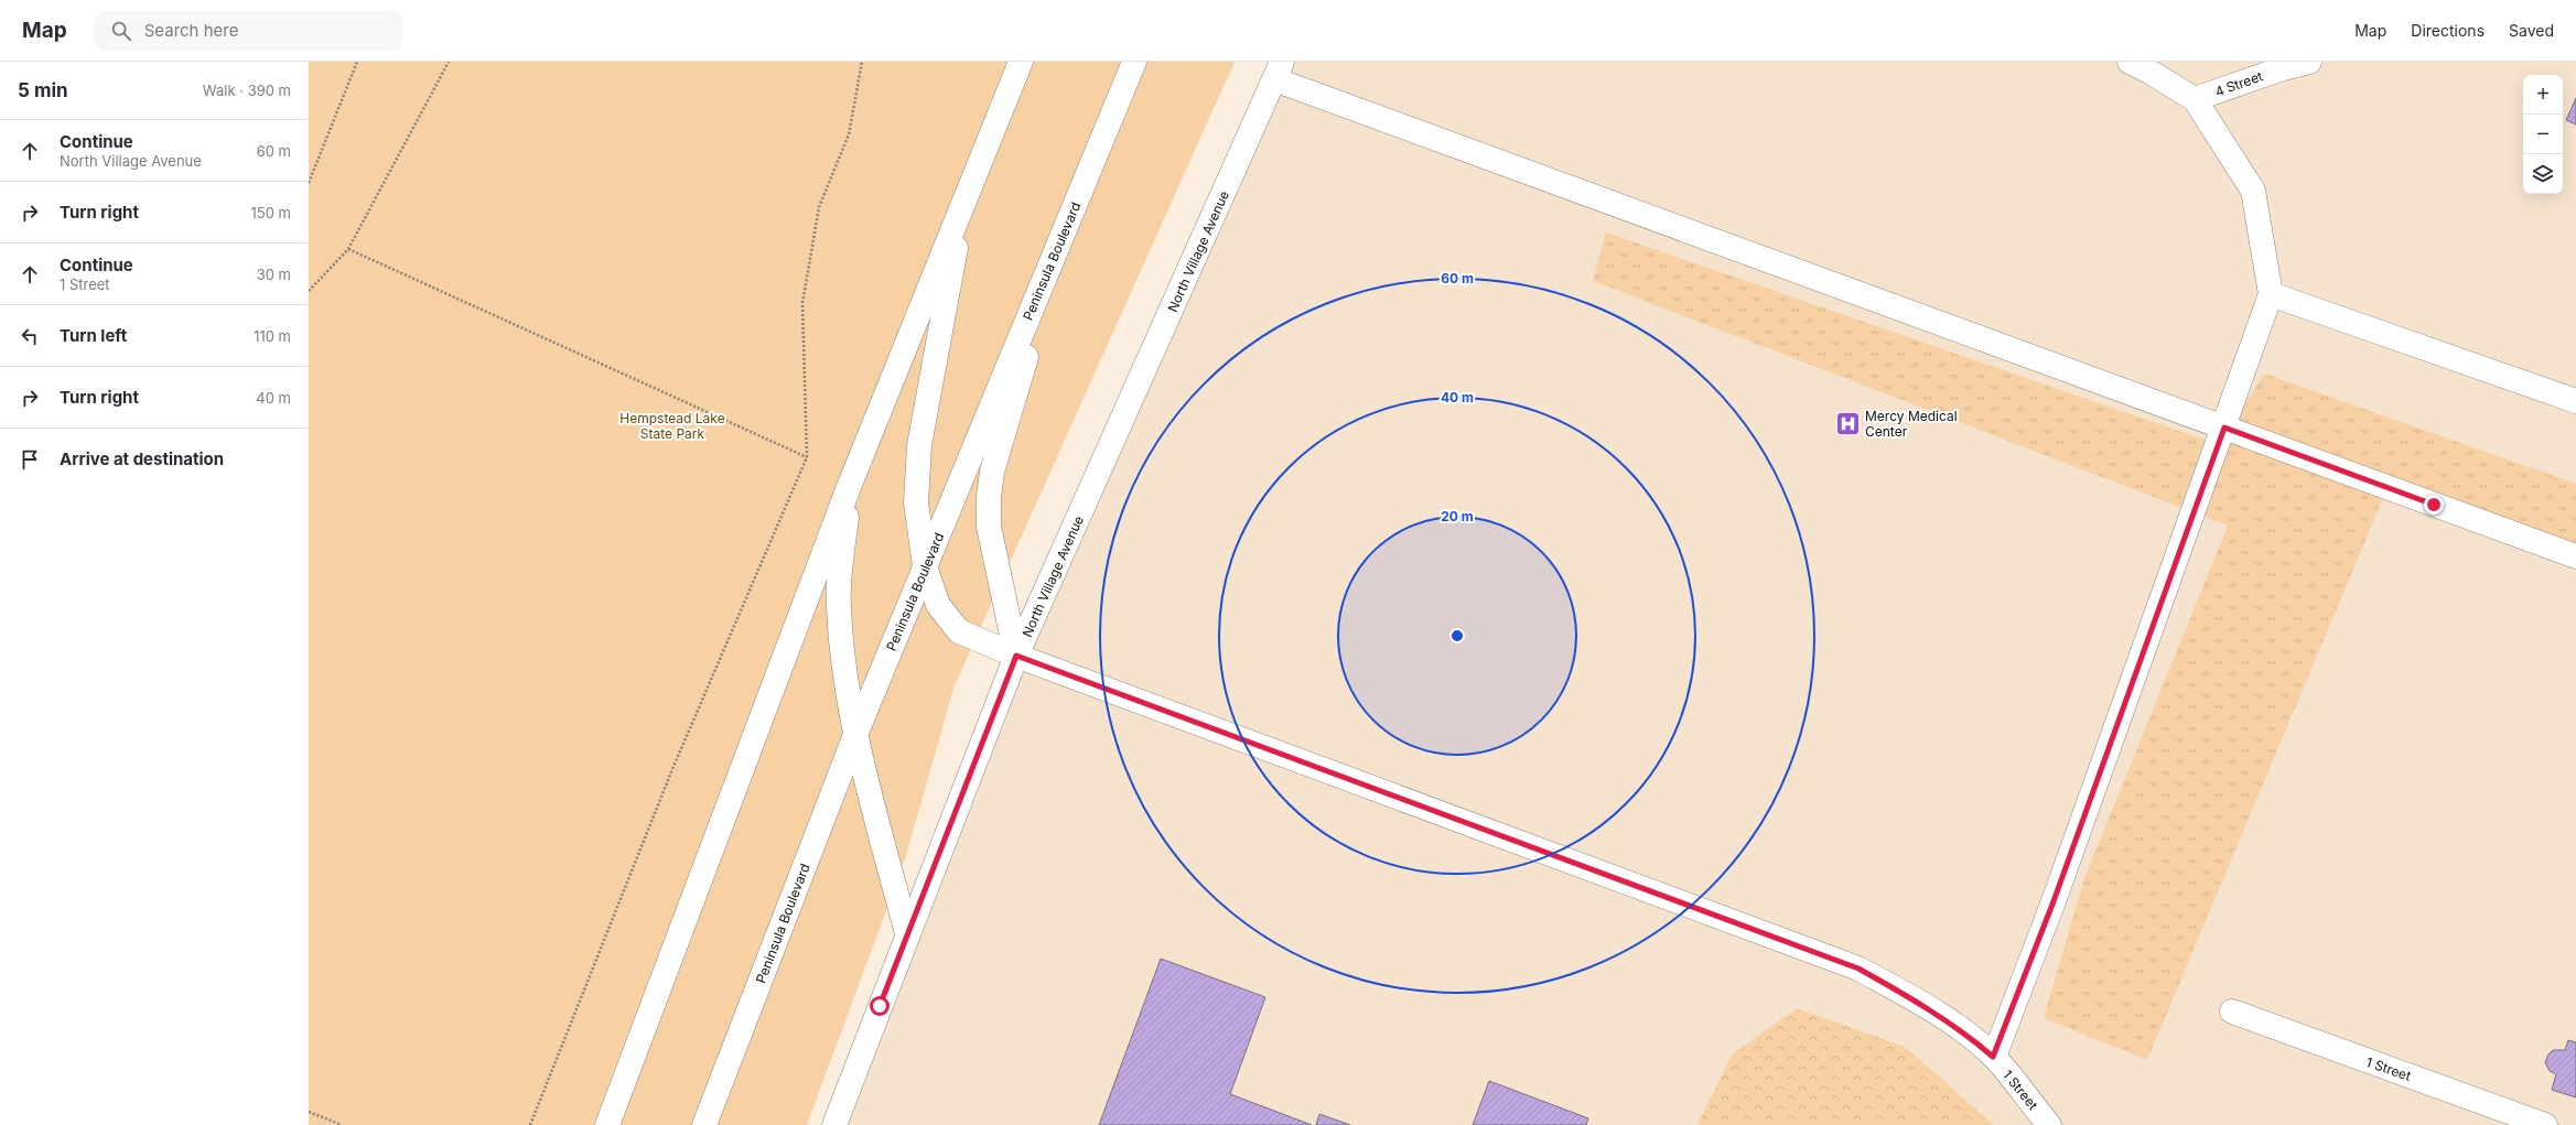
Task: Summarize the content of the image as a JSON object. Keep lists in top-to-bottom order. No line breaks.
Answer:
{"streets":{"main road":["4 Street","North Village Avenue","Peninsula Boulevard","1 Street"]},"crossings":[["North Village Avenue","1 Street"],["Peninsula Boulevard","1 Street"]],"parks":["Hempstead Lake State Park"],"places":{"hospital":["Mercy Medical Center"]},"page":{"header":"Map","search":"Search here","nav":["Map","Directions","Saved"],"heading":["5 min","Walk · 390 m"],"map_buttons":["+","−"],"list":[["Continue","North Village Avenue","60 m"],["Turn right","150 m"],["Continue","1 Street","30 m"],["Turn left","110 m"],["Turn right","40 m"],"Arrive at destination"]},"rings":["60 m","40 m","20 m"]}
